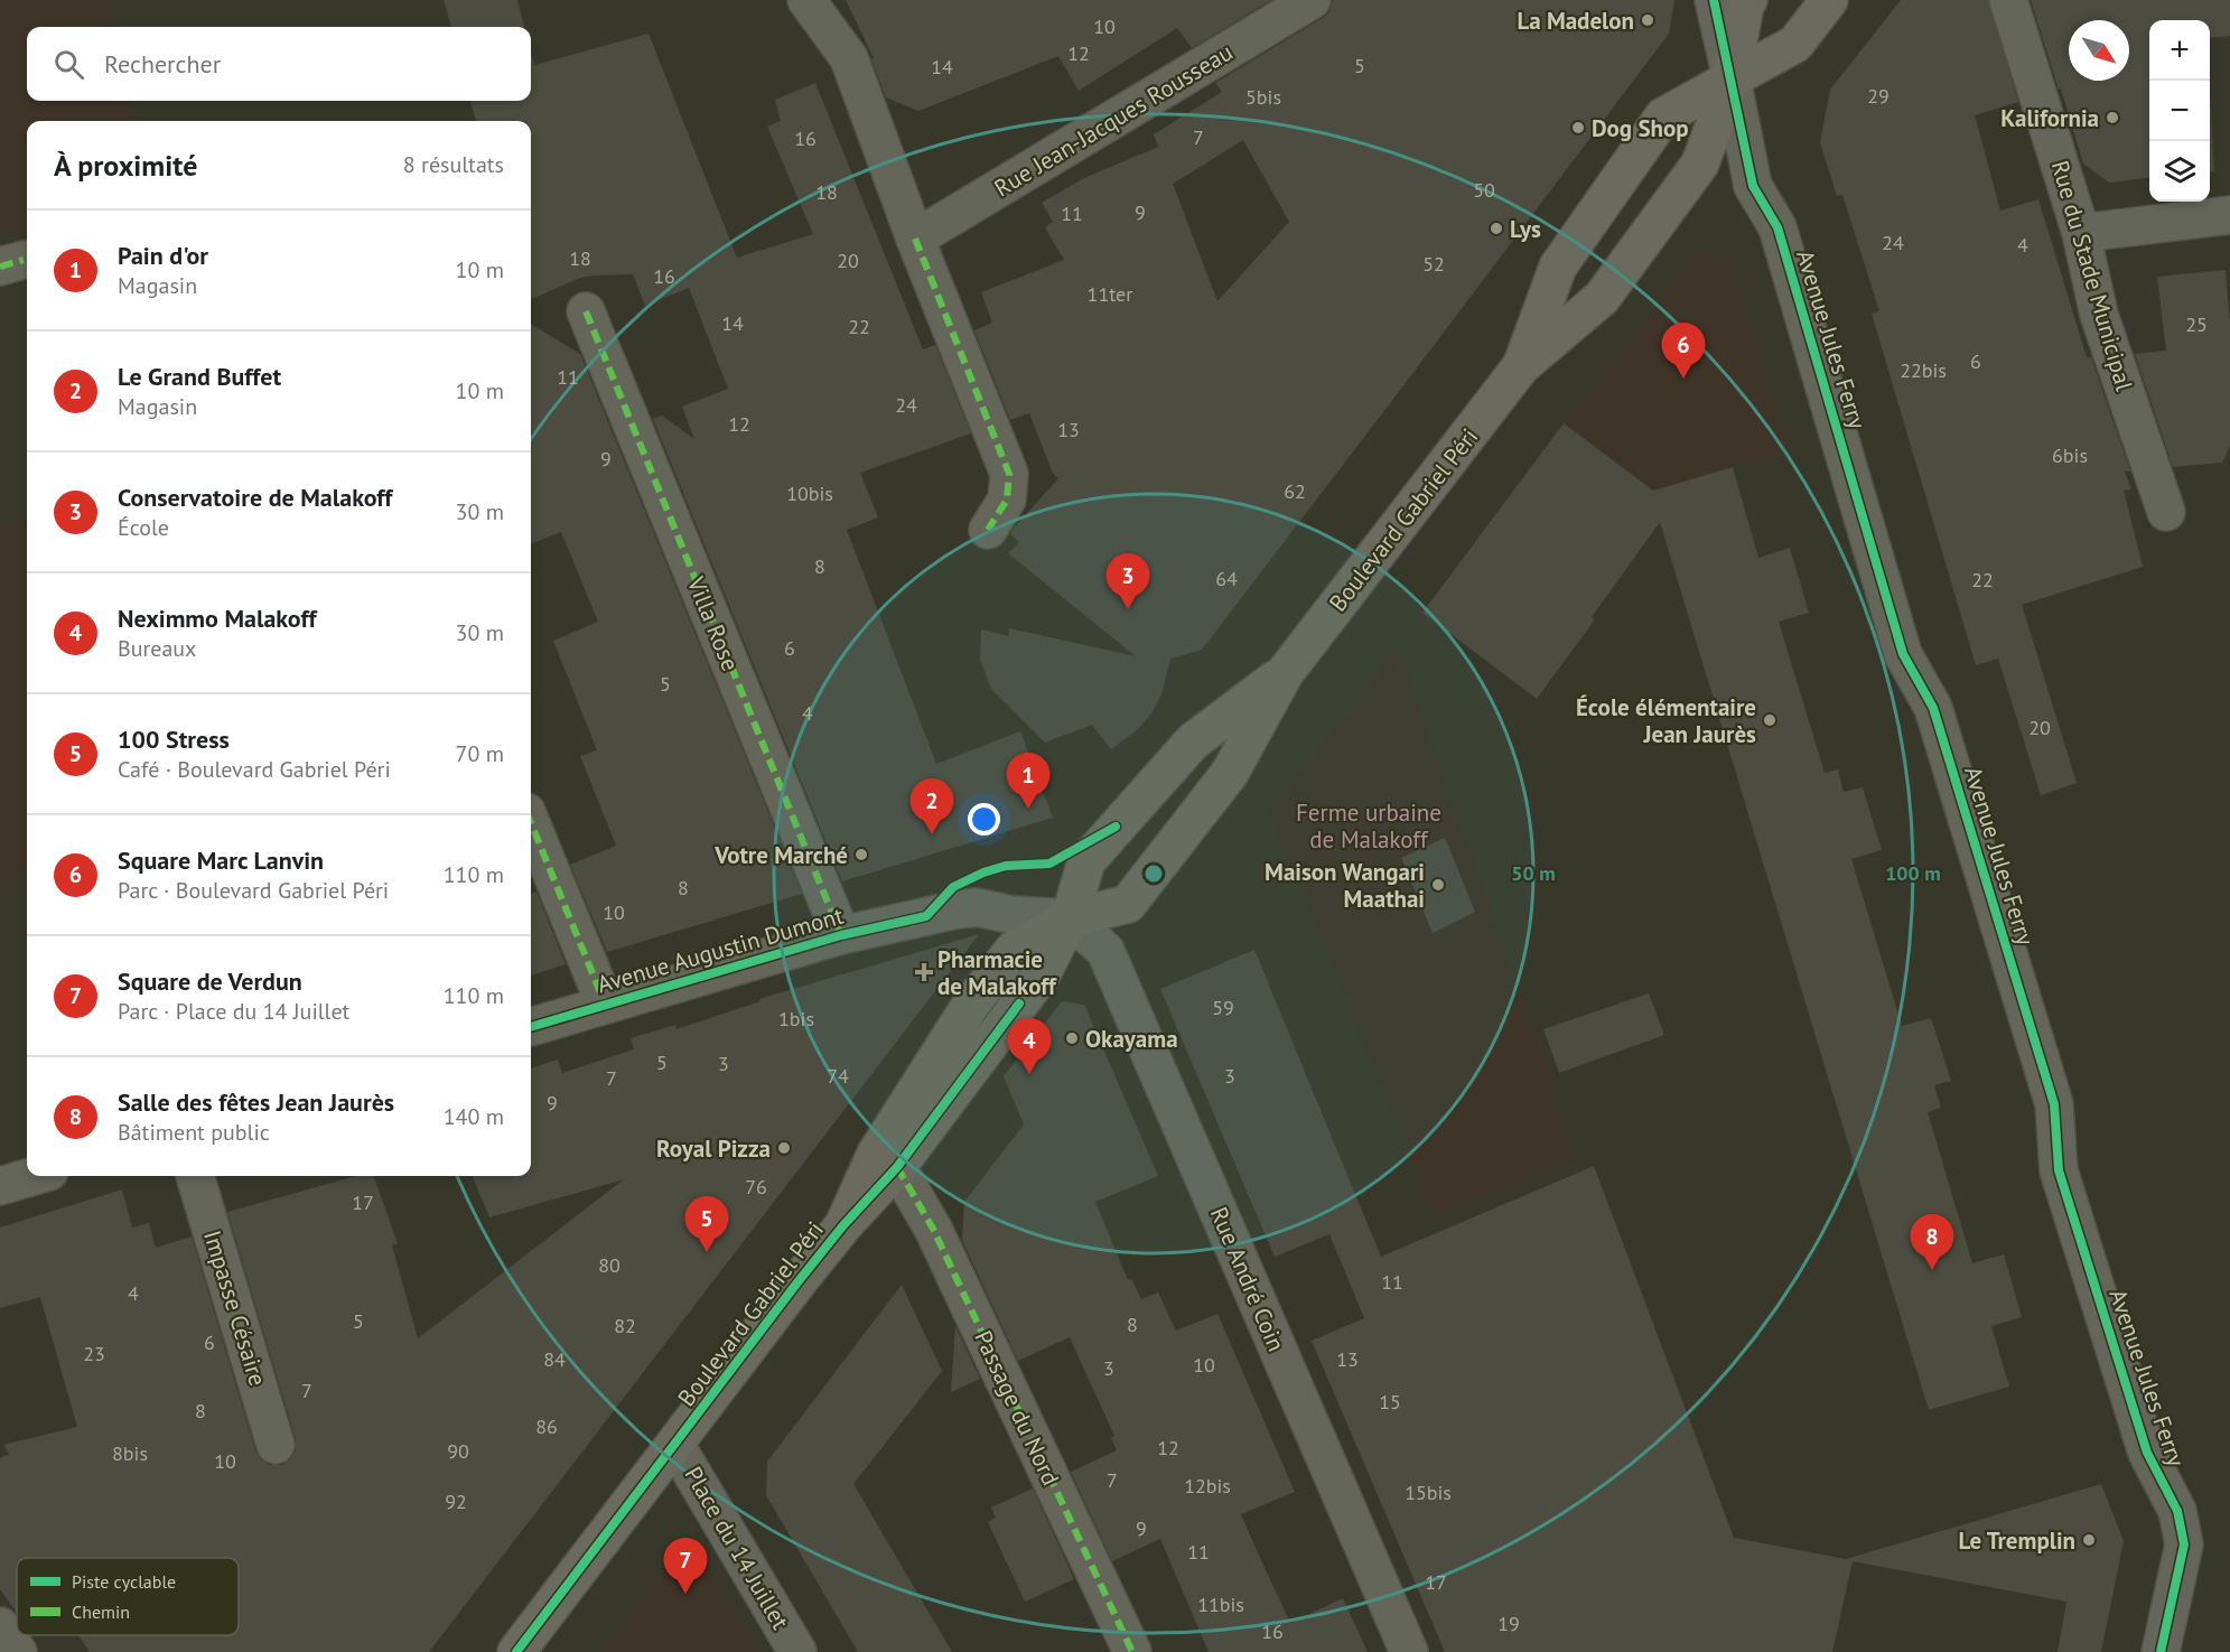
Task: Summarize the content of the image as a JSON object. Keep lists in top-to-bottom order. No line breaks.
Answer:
{"streets":{"main road":["Boulevard Gabriel Péri"],"street":["Rue Jean-Jacques Rousseau","Rue du Stade Municipal","Avenue Jules Ferry","Villa Rose","Avenue Augustin Dumont","Rue André Coin","Impasse Césaire","Passage du Nord","Place du 14 Juillet"]},"crossings":[["Avenue Jules Ferry","Boulevard Gabriel Péri"],["Boulevard Gabriel Péri","Avenue Augustin Dumont"],["Boulevard Gabriel Péri","Rue André Coin"],["Boulevard Gabriel Péri","Passage du Nord"],["Boulevard Gabriel Péri","Place du 14 Juillet"],["Villa Rose","Avenue Augustin Dumont"],["Avenue Augustin Dumont","Rue André Coin"]],"parks":["Ferme urbaine de Malakoff"],"places":{"other":["La Madelon","Kalifornia","Dog Shop","Lys","École élémentaire Jean Jaurès","Votre Marché","Maison Wangari Maathai","Okayama","Royal Pizza","Le Tremplin"],"health":["Pharmacie de Malakoff"]},"house_numbers":["10","12","5","14","29","5bis","7","16","50","18","9","11","24","4","18","20","52","16","11ter","14","25","22","6","22bis","11","24","12","13","6bis","9","62","10bis","8","64","22","6","5","4","20","8","10","59","1bis","5","3","74","3","7","9","76","17","80","11","4","5","8","82","6","23","84","13","10","3","7","15","8","86","12","90","8bis","10","7","12bis","15bis","92","9","11","17","11bis","19","16"],"legend":["Piste cyclable","Chemin"],"north":"bottom right","page":{"map_buttons":["+","−"],"search":"Rechercher","heading":["À proximité","8 résultats"],"list":[{"mark":"1","name":"Pain d'or","note":"Magasin","value":"10 m"},{"mark":"2","name":"Le Grand Buffet","note":"Magasin","value":"10 m"},{"mark":"3","name":"Conservatoire de Malakoff","note":"École","value":"30 m"},{"mark":"4","name":"Neximmo Malakoff","note":"Bureaux","value":"30 m"},{"mark":"5","name":"100 Stress","note":"Café · Boulevard Gabriel Péri","value":"70 m"},{"mark":"6","name":"Square Marc Lanvin","note":"Parc · Boulevard Gabriel Péri","value":"110 m"},{"mark":"7","name":"Square de Verdun","note":"Parc · Place du 14 Juillet","value":"110 m"},{"mark":"8","name":"Salle des fêtes Jean Jaurès","note":"Bâtiment public","value":"140 m"}],"pins":["6","3","1","2","4","5","8","7"]},"rings":["50 m","100 m"]}
